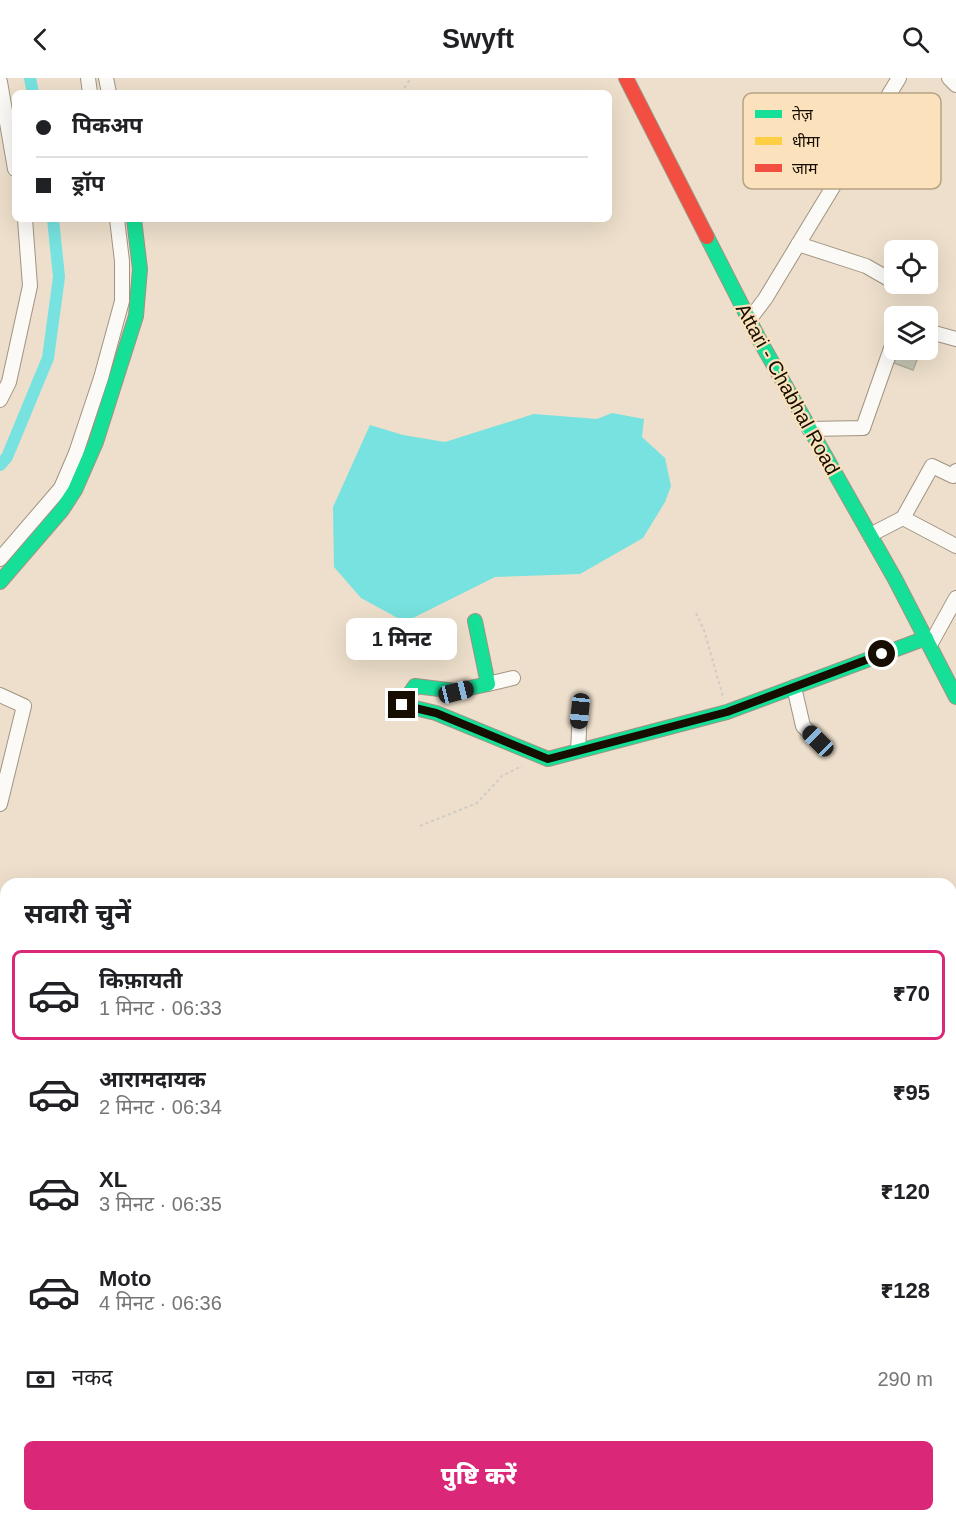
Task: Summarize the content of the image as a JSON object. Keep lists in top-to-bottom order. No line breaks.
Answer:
{"streets":{"street":["Attari - Chabhal Road"]},"legend":["तेज़","धीमा","जाम"],"page":{"header":"Swyft","banner":["पिकअप","ड्रॉप"],"bubble":"1 मिनट","heading":"सवारी चुनें","list":[{"name":"किफ़ायती","note":"1 मिनट · 06:33","value":"₹70"},{"name":"आरामदायक","note":"2 मिनट · 06:34","value":"₹95"},{"name":"XL","note":"3 मिनट · 06:35","value":"₹120"},{"name":"Moto","note":"4 मिनट · 06:36","value":"₹128"}],"pay":["नकद","290 m"],"buttons":"पुष्टि करें"}}
